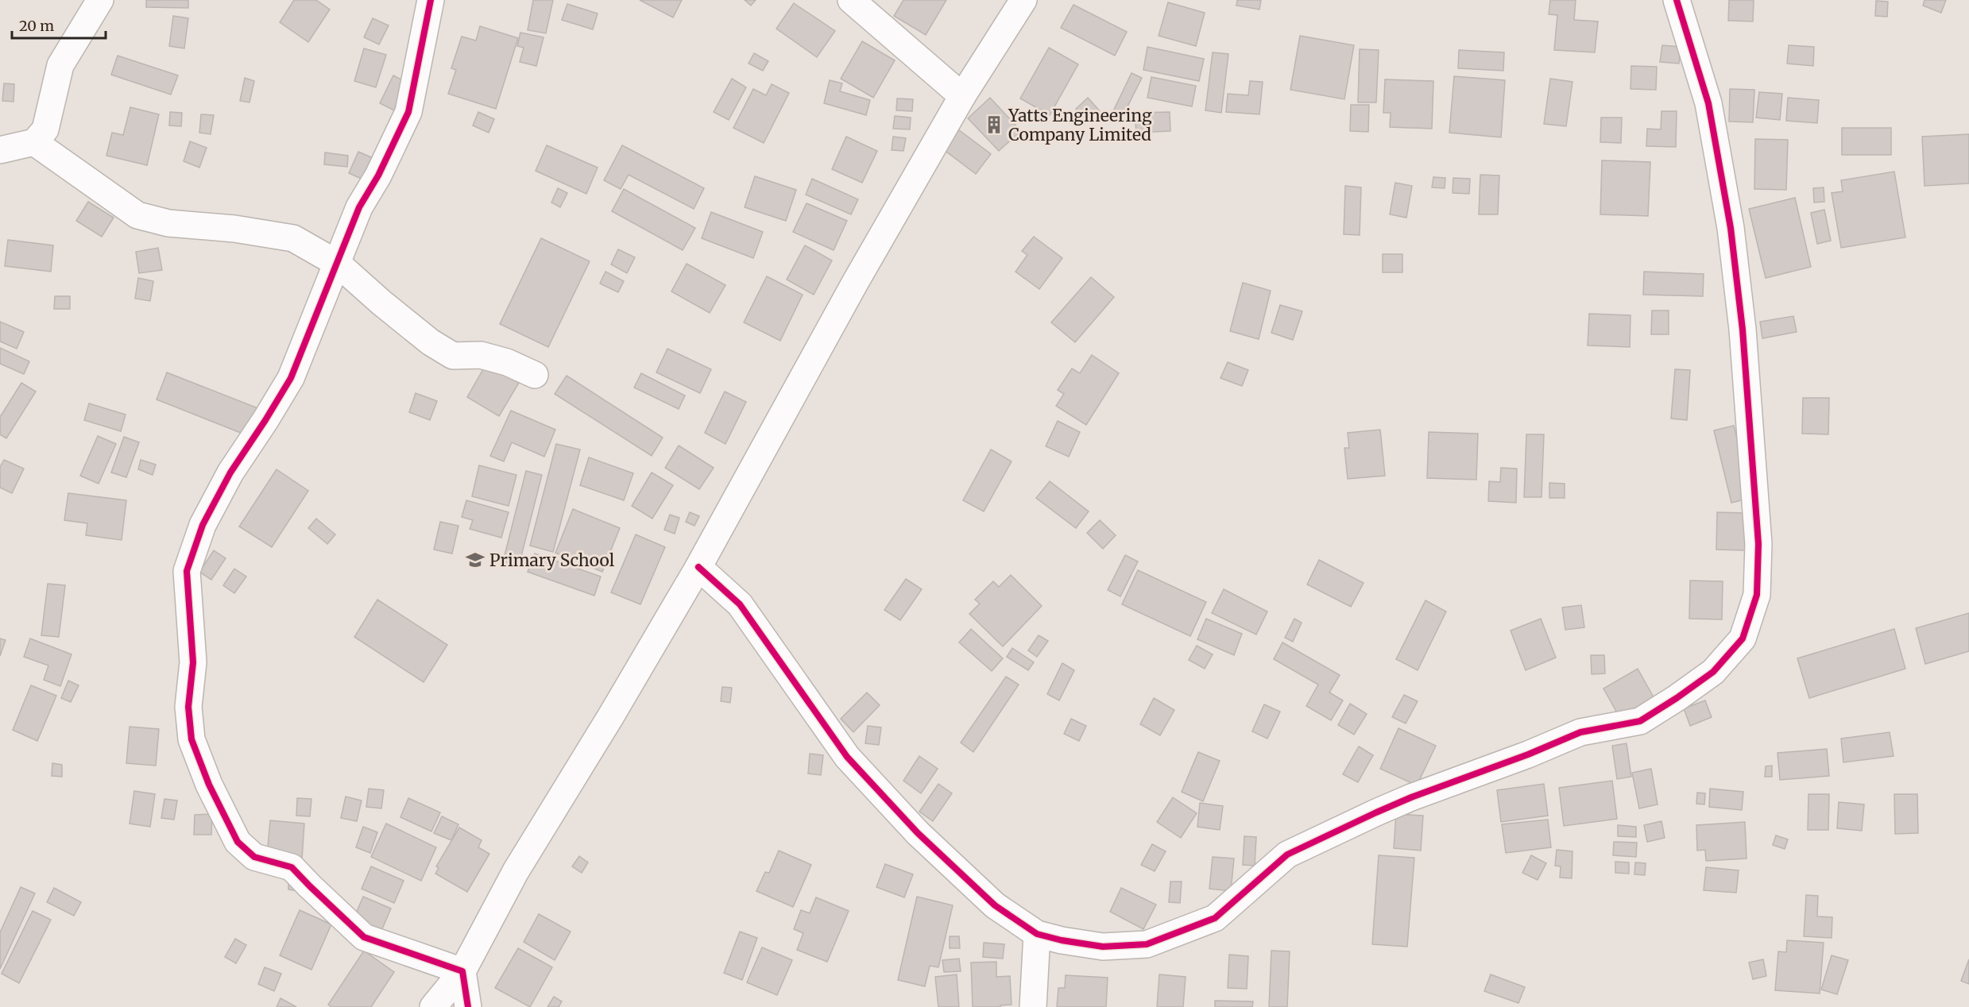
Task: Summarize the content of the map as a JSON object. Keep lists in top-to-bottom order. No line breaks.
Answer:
{"places":{"building":["Yatts Engineering Company Limited"],"school or university":["Primary School"]},"scale_bar":"20 m"}
